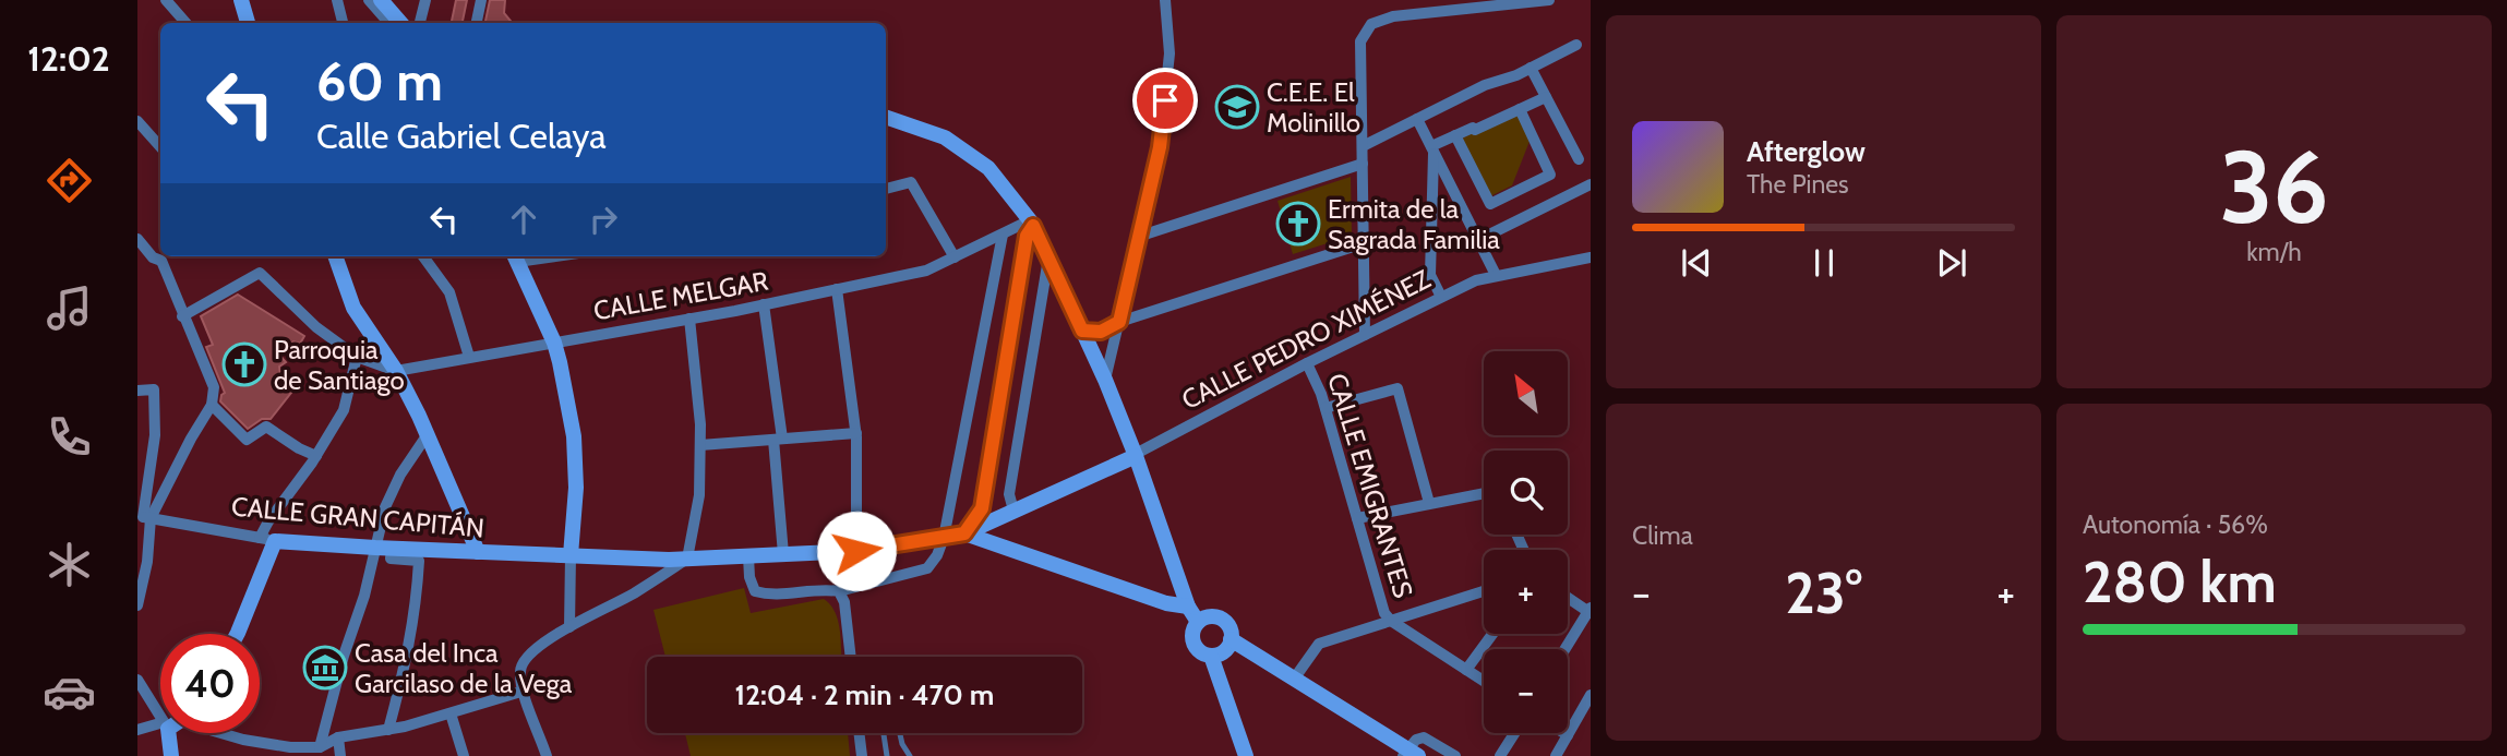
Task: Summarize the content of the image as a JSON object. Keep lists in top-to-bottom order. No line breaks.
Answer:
{"streets":{"street":["CALLE MELGAR","CALLE PEDRO XIMÉNEZ","CALLE EMIGRANTES","CALLE GRAN CAPITÁN"]},"crossings":[["CALLE PEDRO XIMÉNEZ","CALLE EMIGRANTES"],["CALLE PEDRO XIMÉNEZ","CALLE GRAN CAPITÁN"]],"places":{"school or university":["C.E.E. El Molinillo"],"church":["Ermita de la Sagrada Familia","Parroquia de Santiago"],"museum":["Casa del Inca Garcilaso de la Vega"]},"north":"top left","page":{"tabs":"12:02","tile":[["36","km/h"],"Clima",["Autonomía · 56%","280 km"]],"turn":["60 m","Calle Gabriel Celaya"],"song":["Afterglow","The Pines"],"map_buttons":["+","−"],"heat":["−","23°","+"],"limit":"40","trip":"12:04 · 2 min · 470 m"}}
